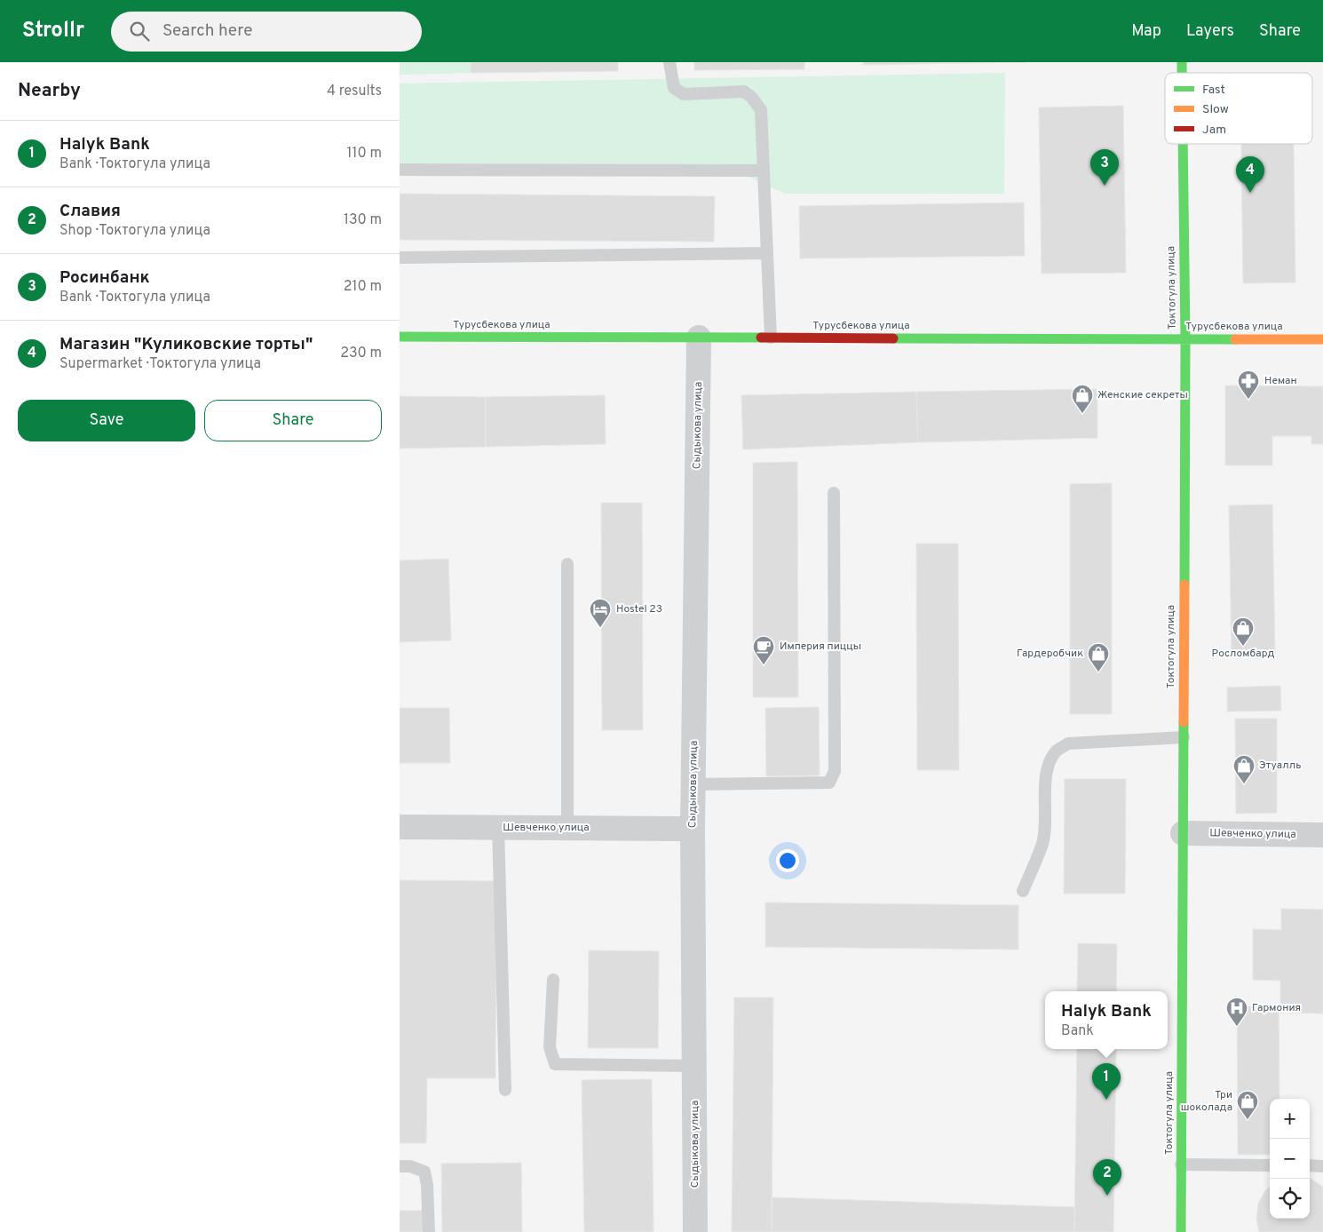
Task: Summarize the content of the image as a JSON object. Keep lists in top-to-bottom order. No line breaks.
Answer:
{"streets":{"main road":["Токтогула улица","Турусбекова улица"],"street":["Сыдыкова улица","Шевченко улица"]},"crossings":[["Токтогула улица","Турусбекова улица"],["Токтогула улица","Шевченко улица"],["Турусбекова улица","Сыдыкова улица"],["Сыдыкова улица","Шевченко улица"]],"places":{"pharmacy":["Неман"],"shop":["Женские секреты","Росломбард","Гардеробчик","Этуалль","Три шоколада"],"hotel":["Hostel 23"],"cafe":["Империя пиццы"],"hospital":["Гармония"]},"legend":["Fast","Slow","Jam"],"page":{"header":"Strollr","search":"Search here","nav":["Map","Layers","Share"],"heading":["Nearby","4 results"],"list":[{"mark":"1","name":"Halyk Bank","note":"Bank · Токтогула улица","value":"110 m"},{"mark":"2","name":"Славия","note":"Shop · Токтогула улица","value":"130 m"},{"mark":"3","name":"Росинбанк","note":"Bank · Токтогула улица","value":"210 m"},{"mark":"4","name":"Магазин \"Куликовские торты\"","note":"Supermarket · Токтогула улица","value":"230 m"}],"pins":["3","4","1","2"],"buttons":["Save","Share"],"popup":["Halyk Bank","Bank"],"map_buttons":["+","−"]}}
